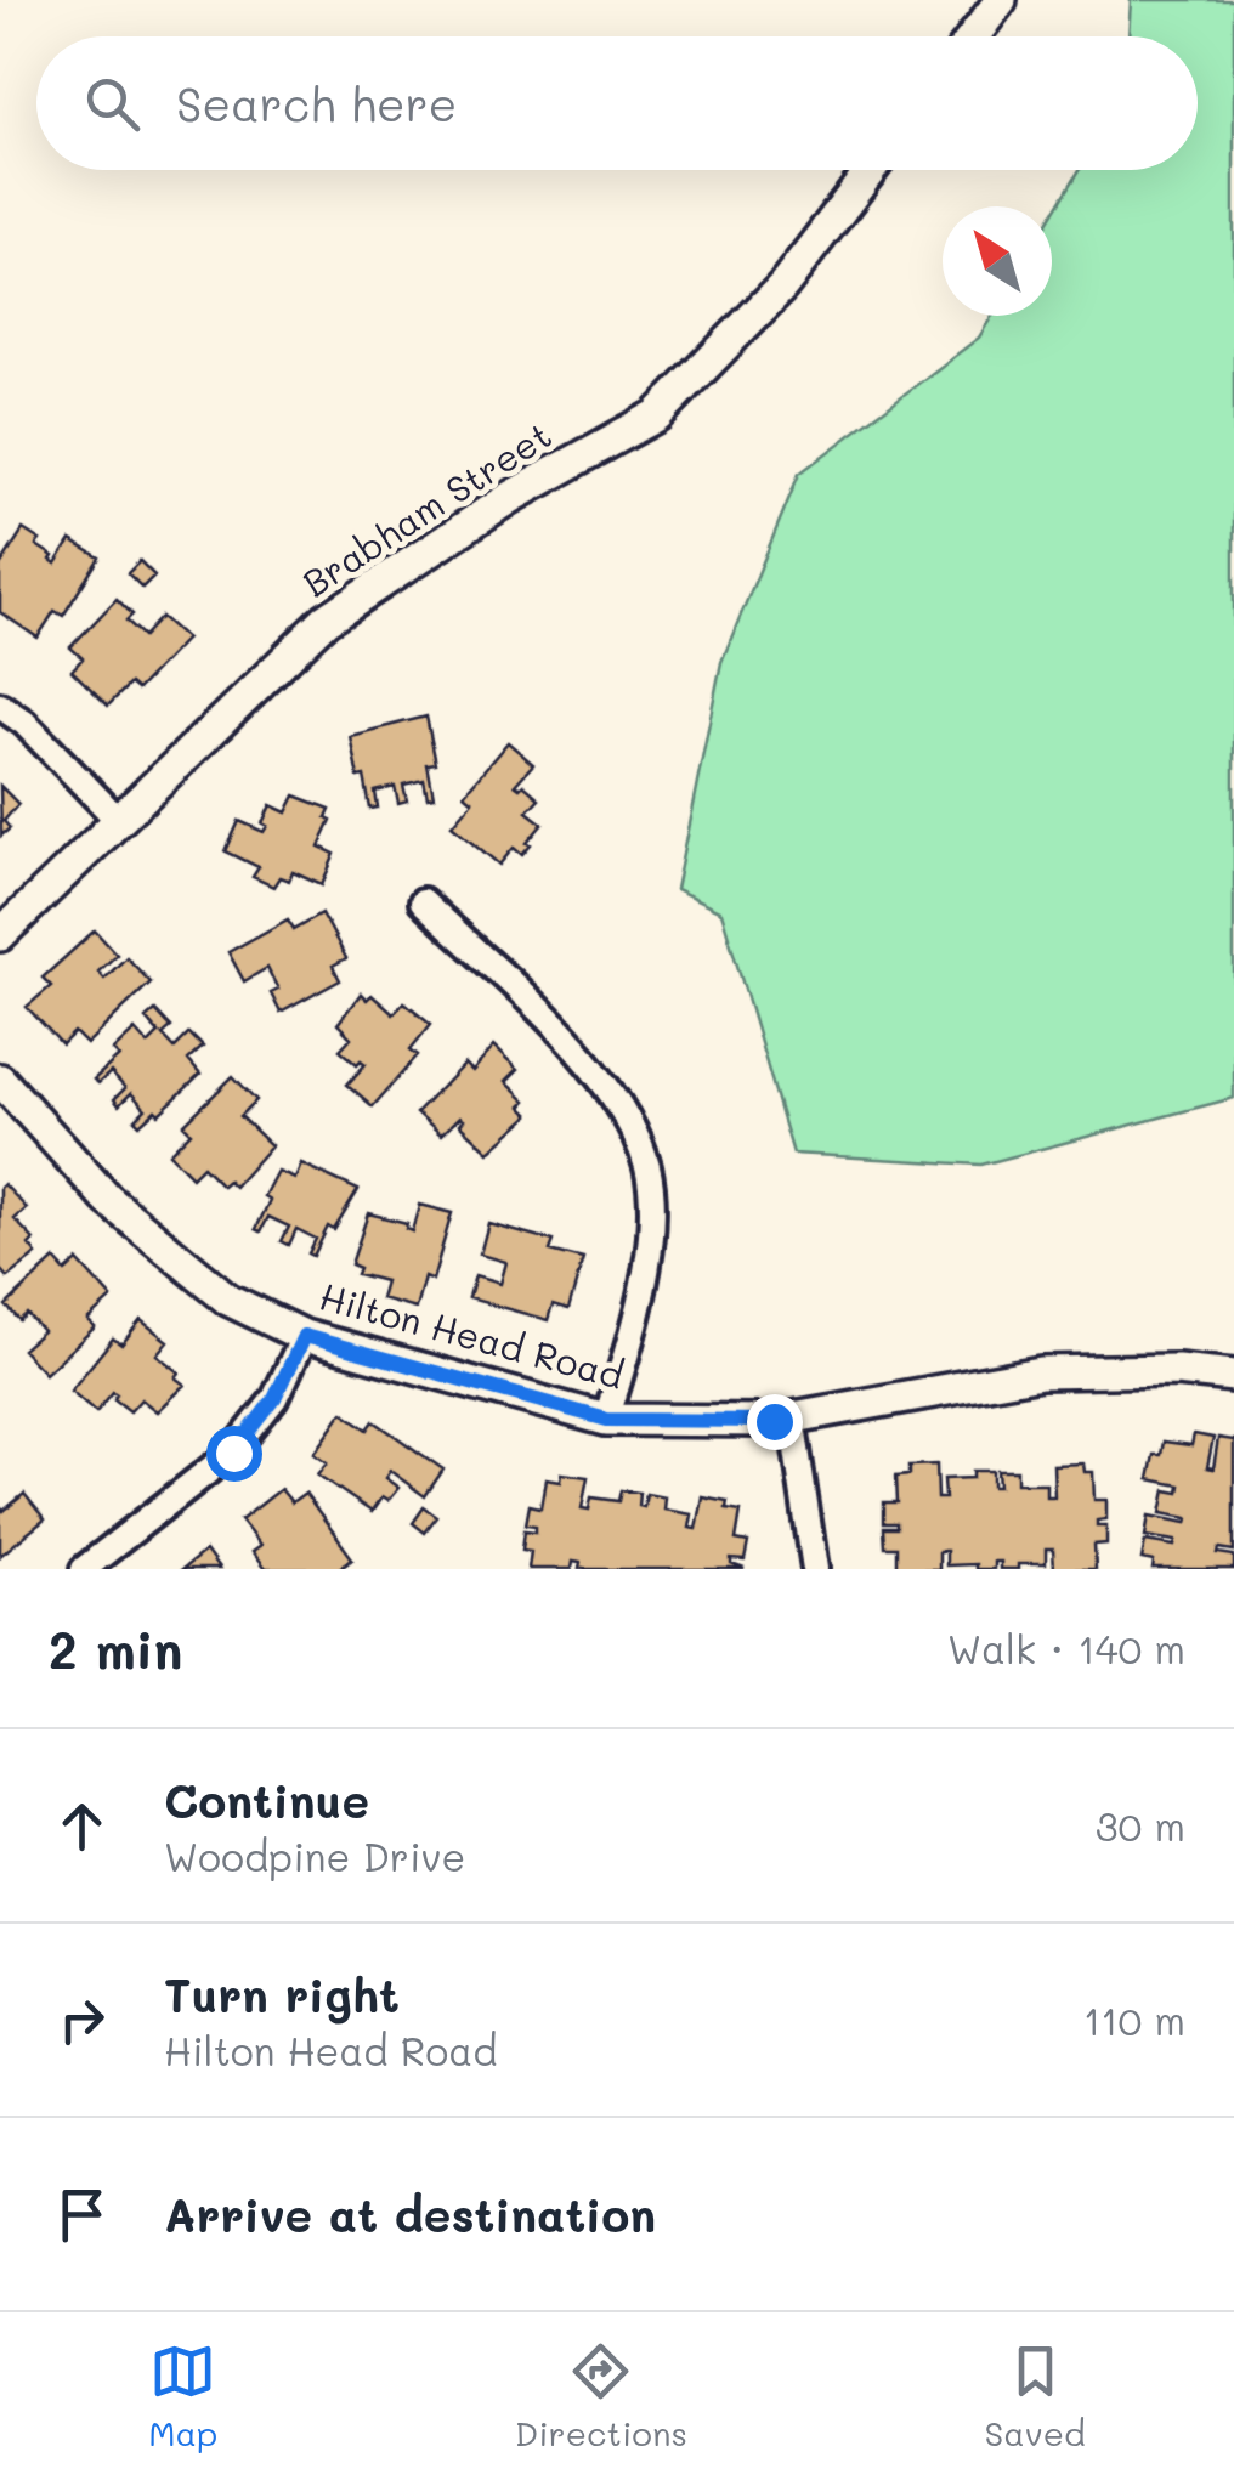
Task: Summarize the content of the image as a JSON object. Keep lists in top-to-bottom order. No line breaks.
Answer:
{"streets":{"street":["Brabham Street","Hilton Head Road"]},"north":"top left","page":{"search":"Search here","heading":["2 min","Walk · 140 m"],"list":[["Continue","Woodpine Drive","30 m"],["Turn right","Hilton Head Road","110 m"],"Arrive at destination"],"nav":["Map","Directions","Saved"]}}
